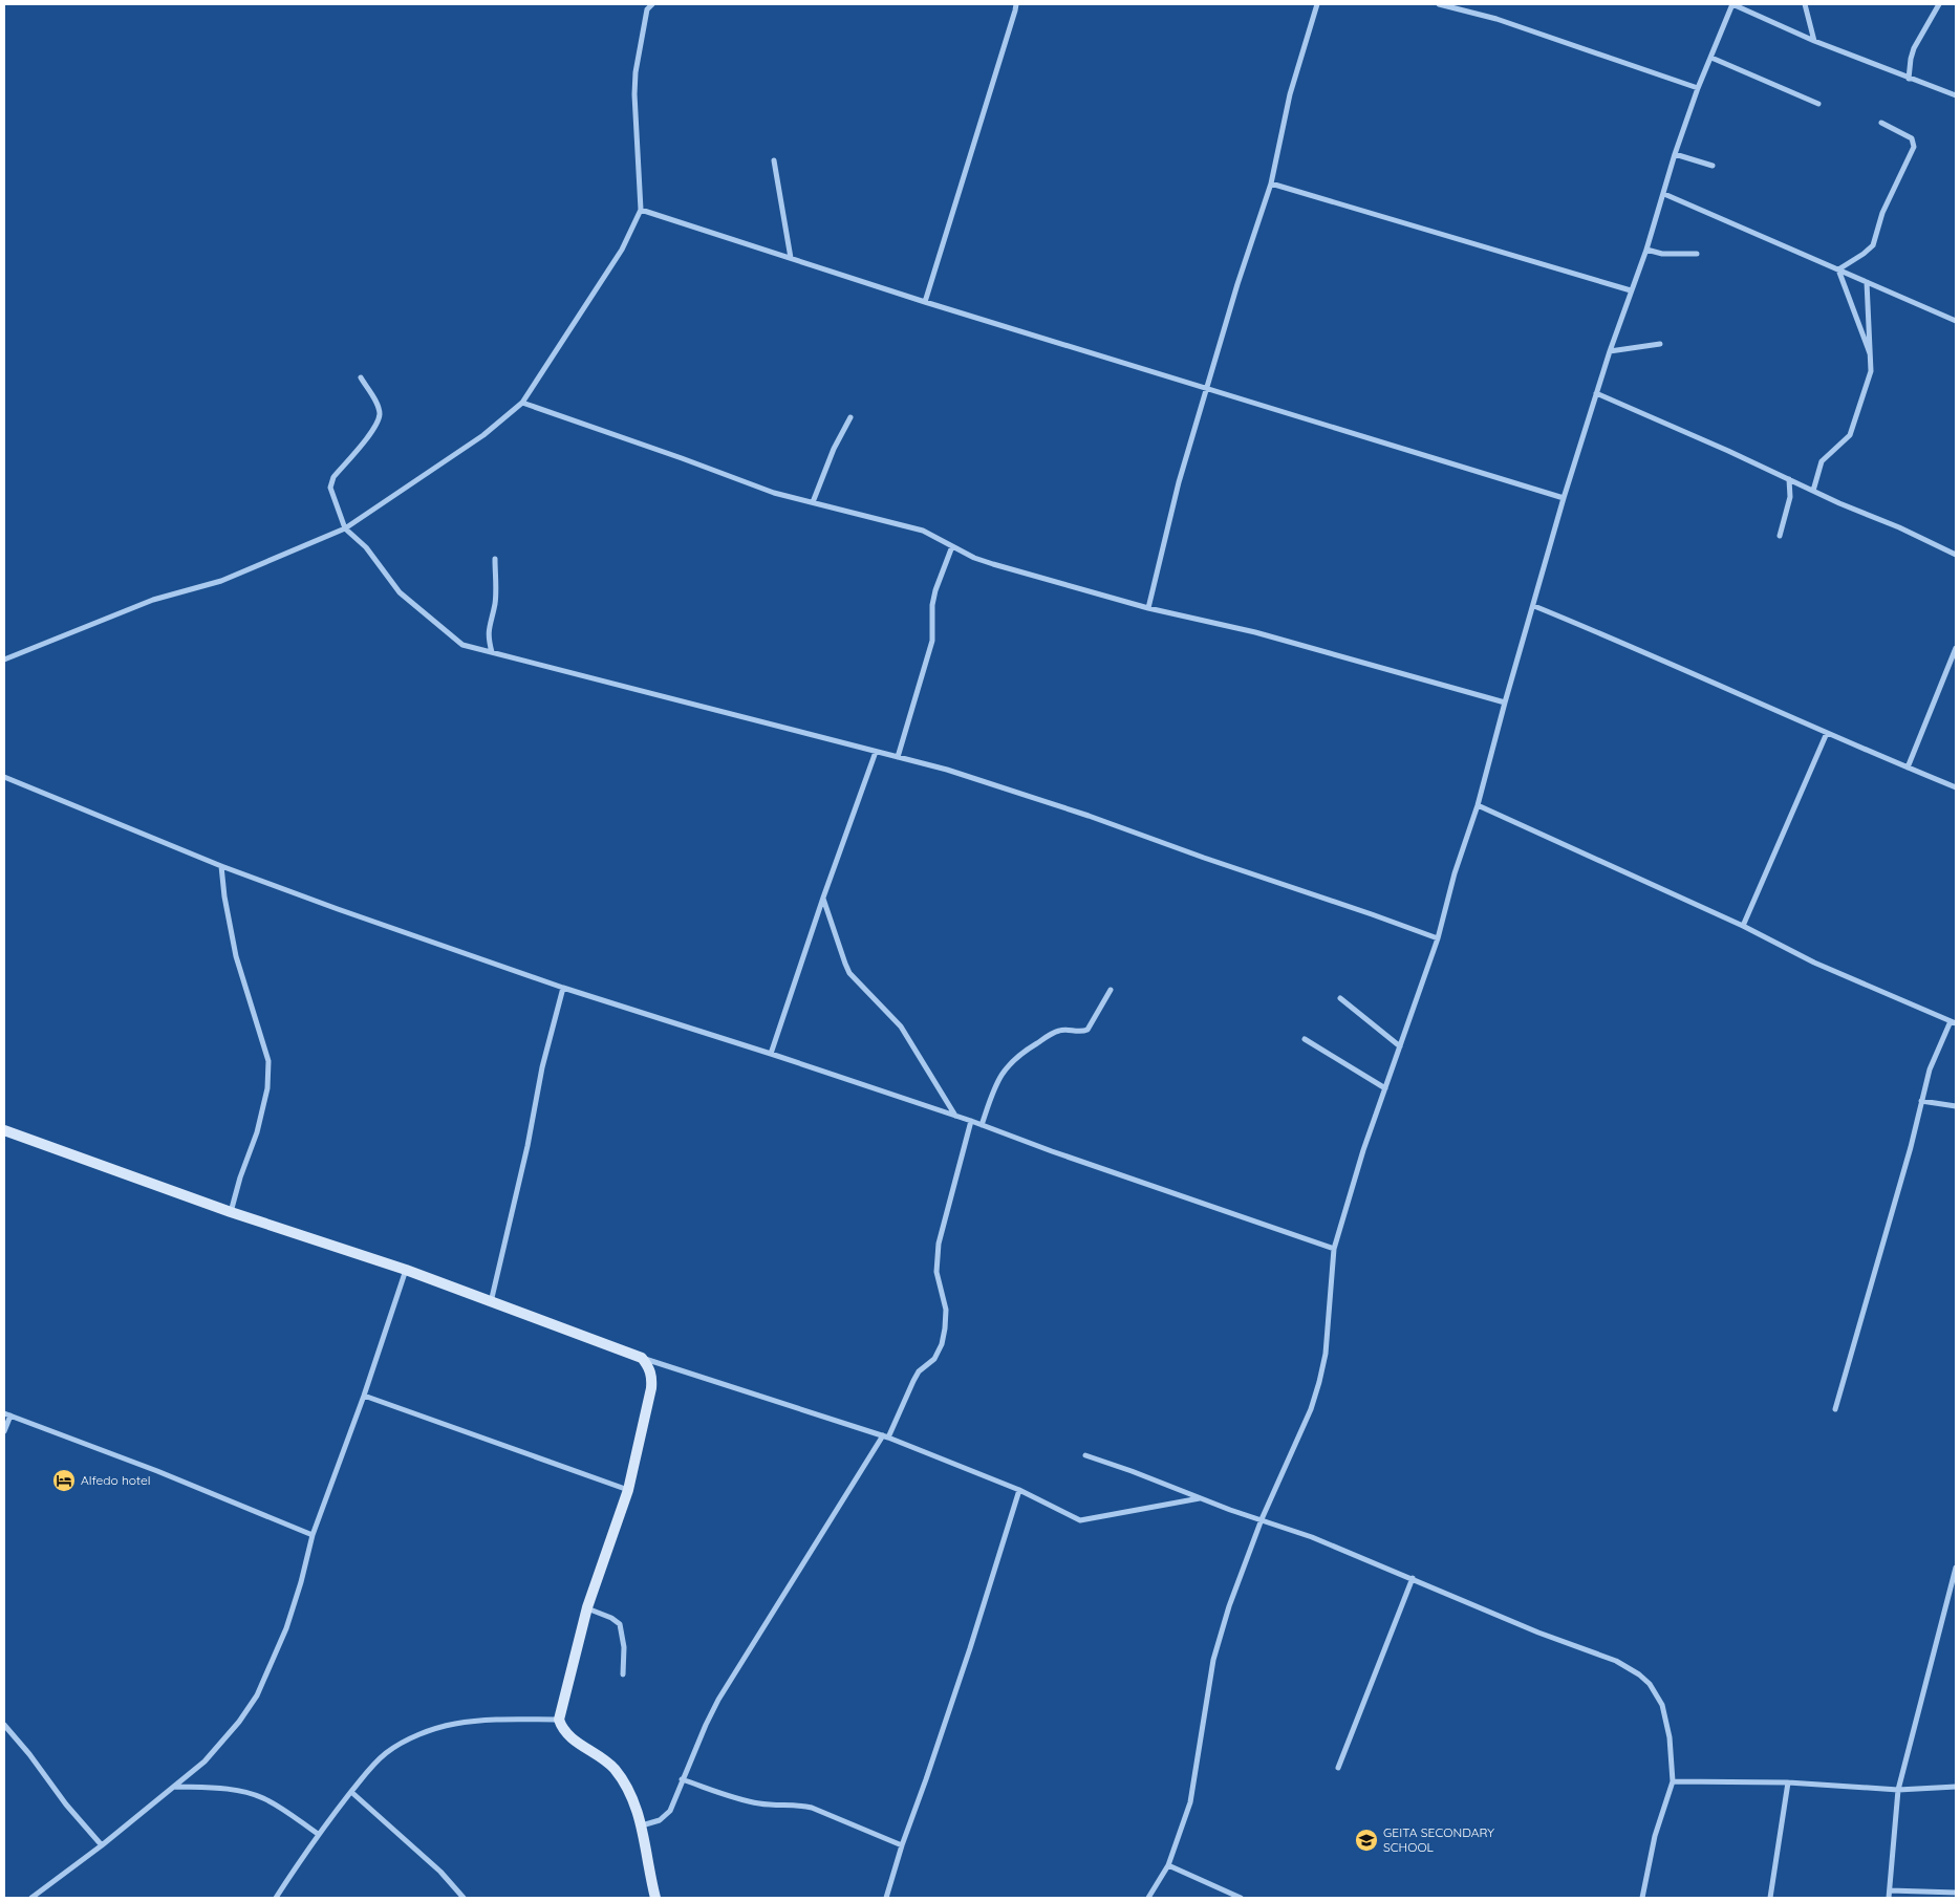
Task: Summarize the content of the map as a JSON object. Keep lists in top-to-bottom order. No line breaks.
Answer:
{"places":{"hotel":["Alfedo hotel"],"school or university":["GEITA SECONDARY SCHOOL"]}}
